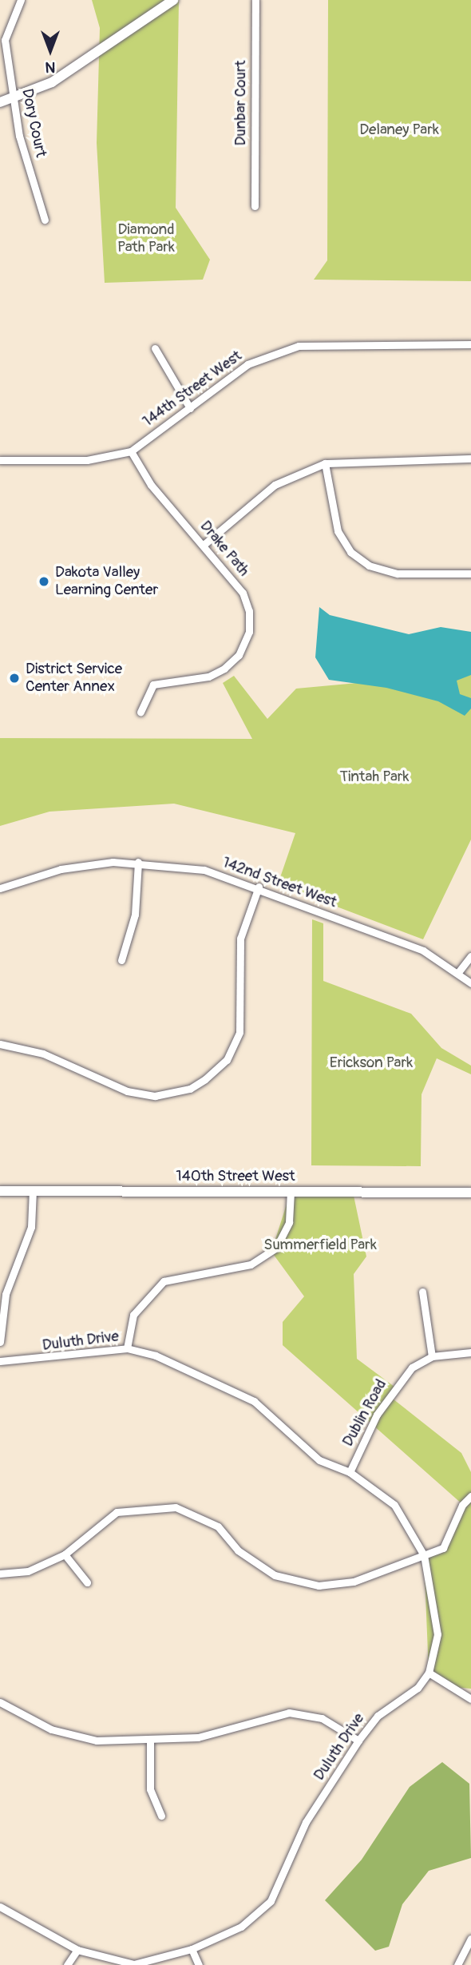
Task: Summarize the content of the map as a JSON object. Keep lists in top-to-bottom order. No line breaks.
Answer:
{"streets":{"street":["Dunbar Court","Dory Court","144th Street West","Drake Path","142nd Street West","140th Street West","Duluth Drive","Dublin Road"]},"crossings":[["144th Street West","Drake Path"],["Duluth Drive","Dublin Road"]],"parks":["Delaney Park","Diamond Path Park","Tintah Park","Erickson Park","Summerfield Park"],"places":["Dakota Valley Learning Center","District Service Center Annex"],"north":"bottom"}
